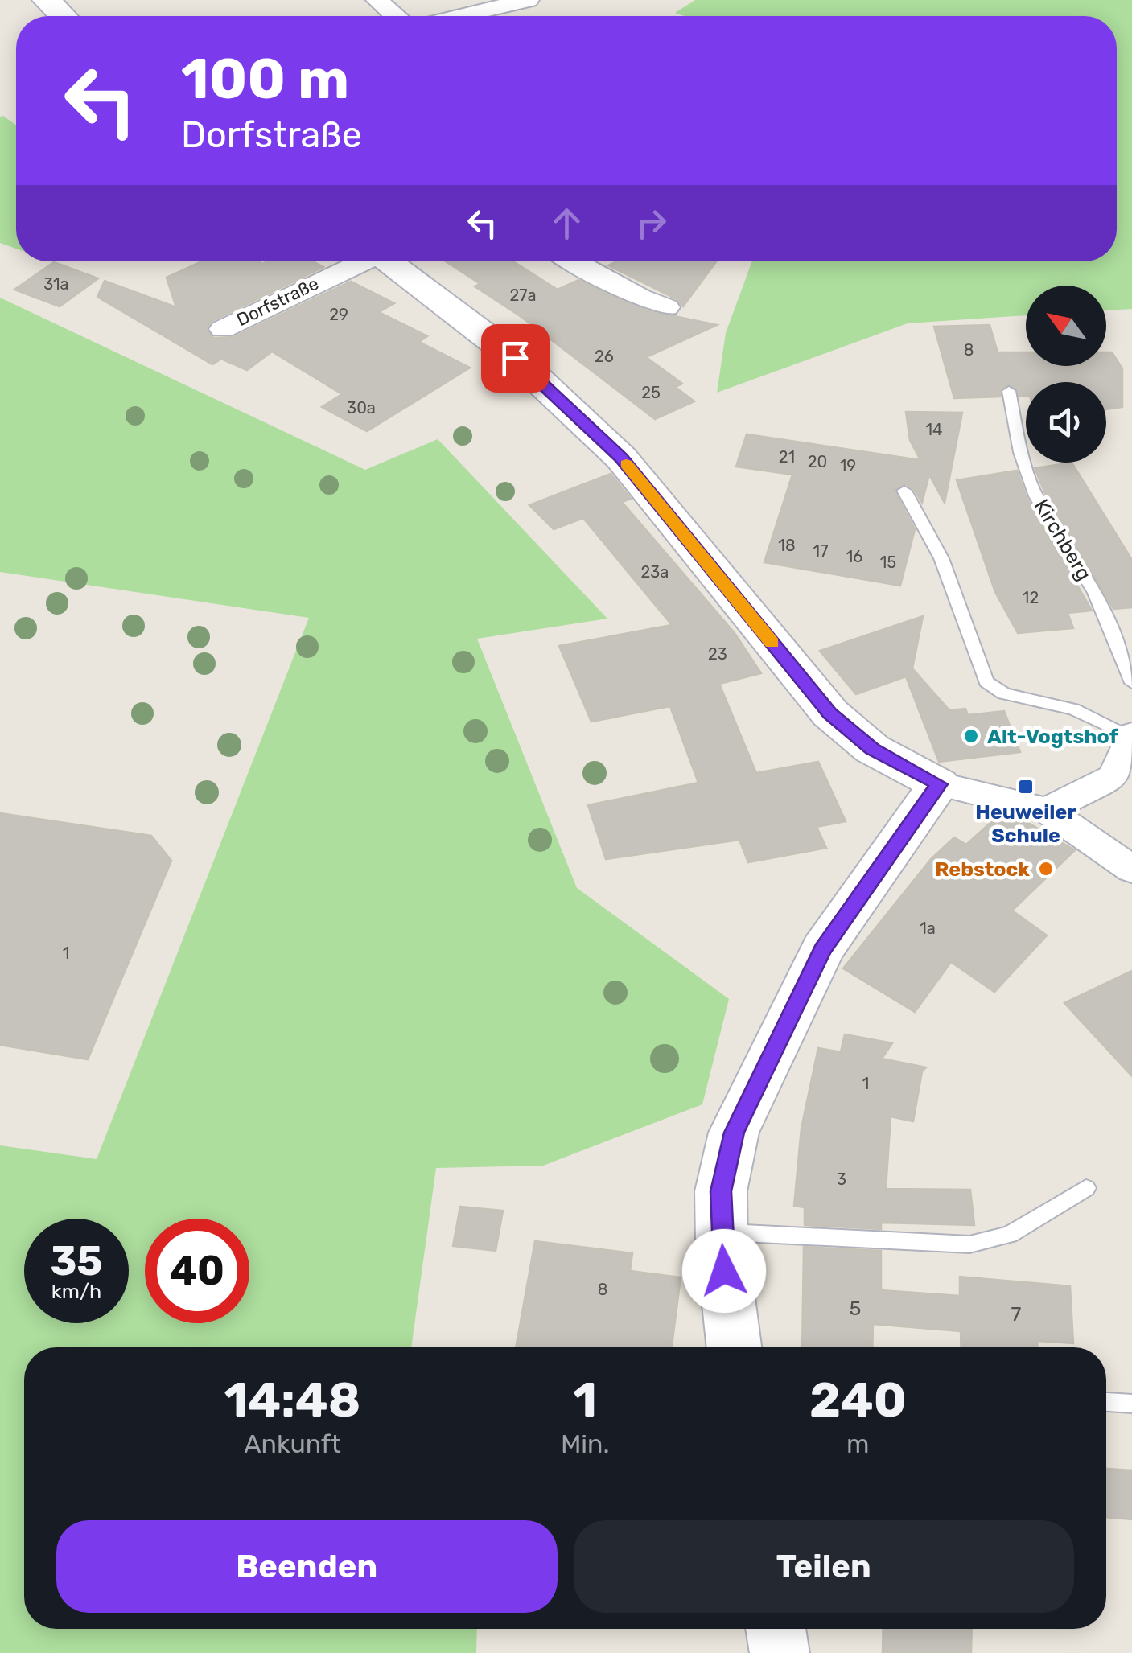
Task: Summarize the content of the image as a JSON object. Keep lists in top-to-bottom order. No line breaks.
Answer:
{"streets":{"street":["Dorfstraße"],"lane":["Kirchberg"]},"places":{"other":["Alt-Vogtshof","Rebstock"],"transit":["Heuweiler Schule"]},"house_numbers":["31a","27a","29","8","26","25","30a","14","21","20","19","18","17","16","15","23a","12","23","1a","1","1","3","8","5","7"],"north":"top left","page":{"turn":["100 m","Dorfstraße"],"speed":"35 km/h","limit":"40","eta":["14:48","Ankunft","1","Min.","240","m"],"buttons":["Beenden","Teilen"]}}
